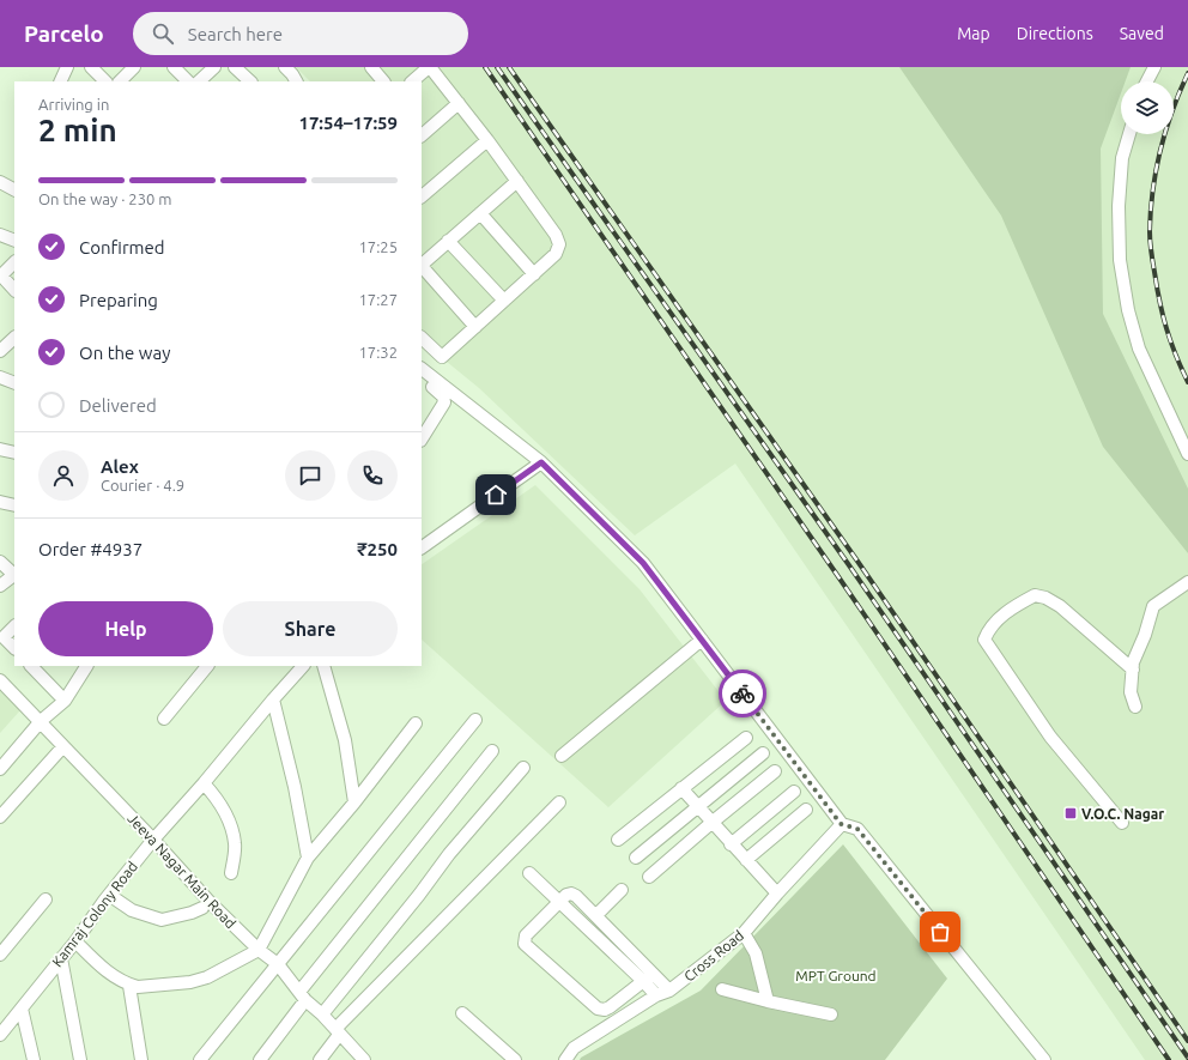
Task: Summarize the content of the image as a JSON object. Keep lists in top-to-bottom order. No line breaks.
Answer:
{"streets":{"street":["Jeeva Nagar Main Road","Kamraj Colony Road","Cross Road"]},"crossings":[["Jeeva Nagar Main Road","Kamraj Colony Road"]],"parks":["MPT Ground"],"places":{"transit":["V.O.C. Nagar"]},"page":{"header":"Parcelo","search":"Search here","nav":["Map","Directions","Saved"],"heading":["2 min","Arriving in","17:54–17:59"],"panel":["Alex","Courier · 4.9","Order #4937","₹250"],"bar":"On the way · 230 m","list":[["Confirmed","17:25"],["Preparing","17:27"],["On the way","17:32"],"Delivered"],"buttons":["Help","Share"]}}
